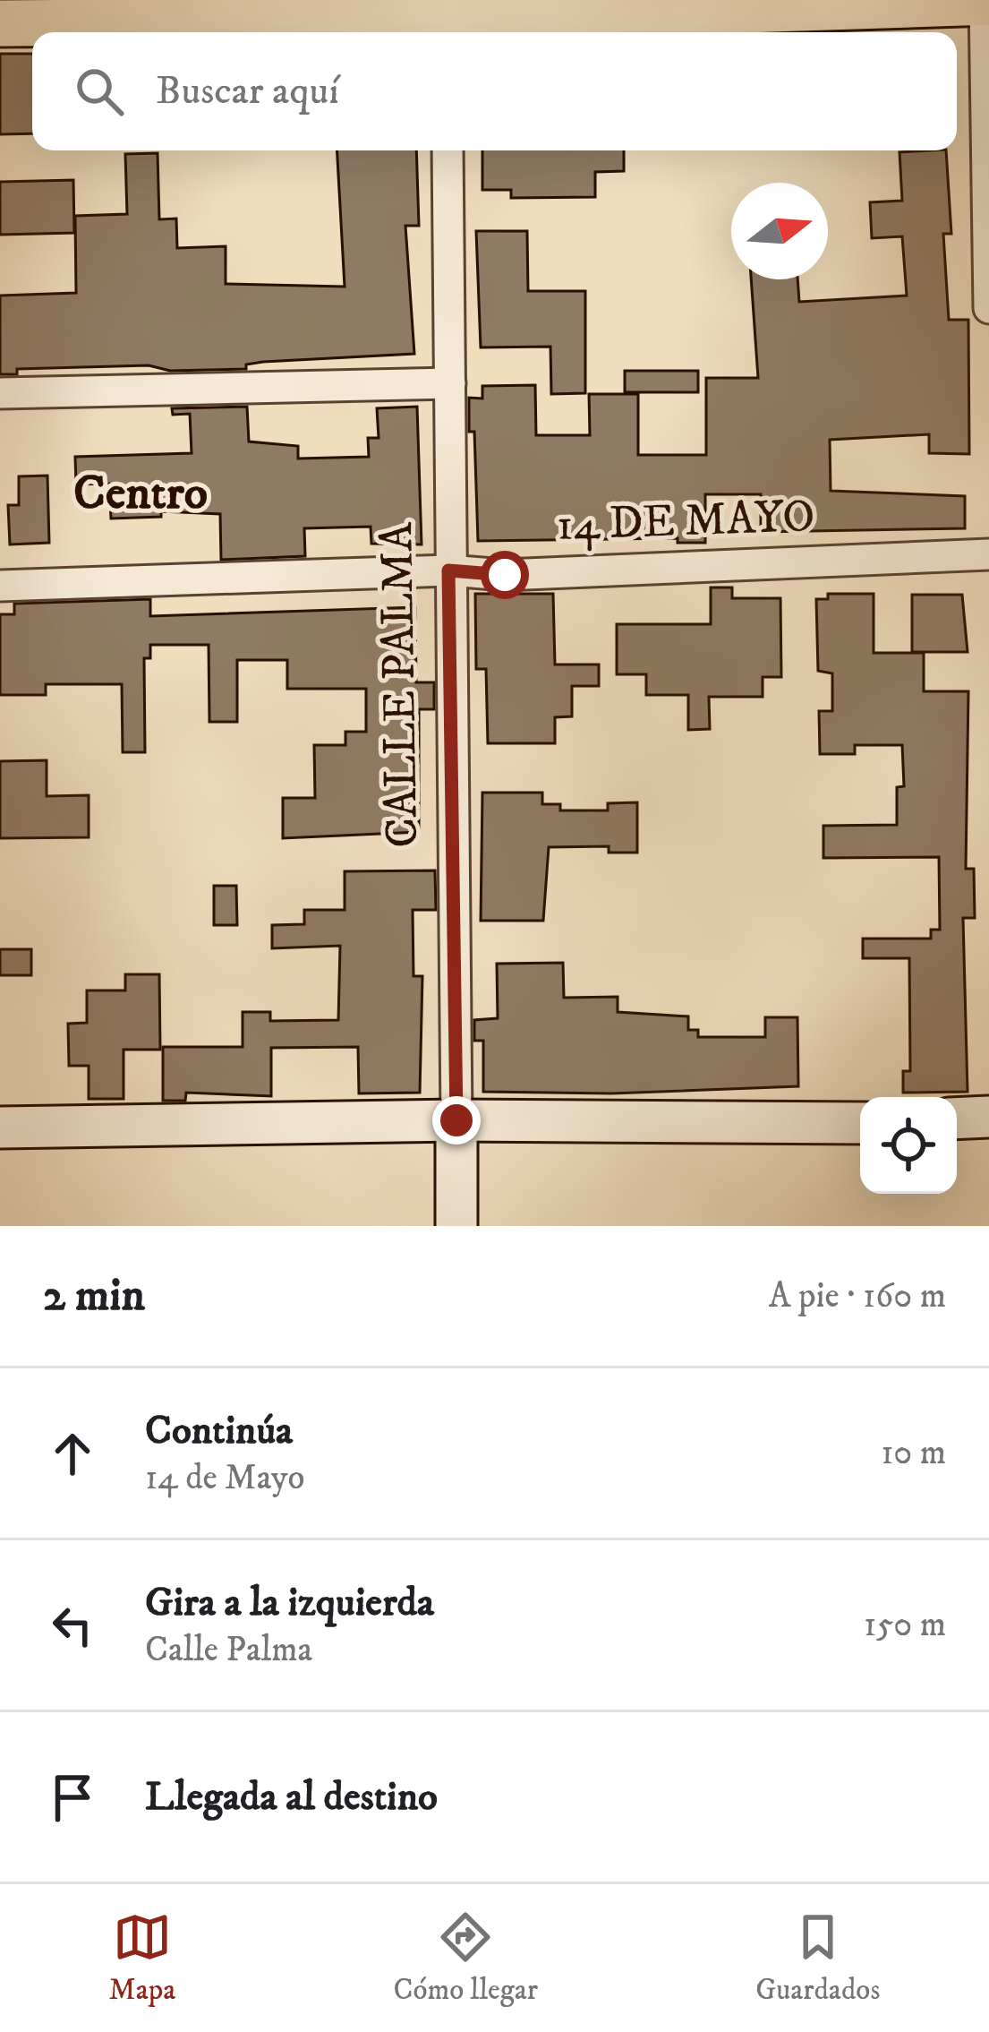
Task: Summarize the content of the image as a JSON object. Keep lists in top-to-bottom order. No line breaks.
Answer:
{"streets":{"street":["14 DE MAYO","CALLE PALMA"]},"crossings":[["14 DE MAYO","CALLE PALMA"]],"districts":["Centro"],"north":"right","page":{"search":"Buscar aquí","heading":["2 min","A pie · 160 m"],"list":[["Continúa","14 de Mayo","10 m"],["Gira a la izquierda","Calle Palma","150 m"],"Llegada al destino"],"nav":["Mapa","Cómo llegar","Guardados"]}}
